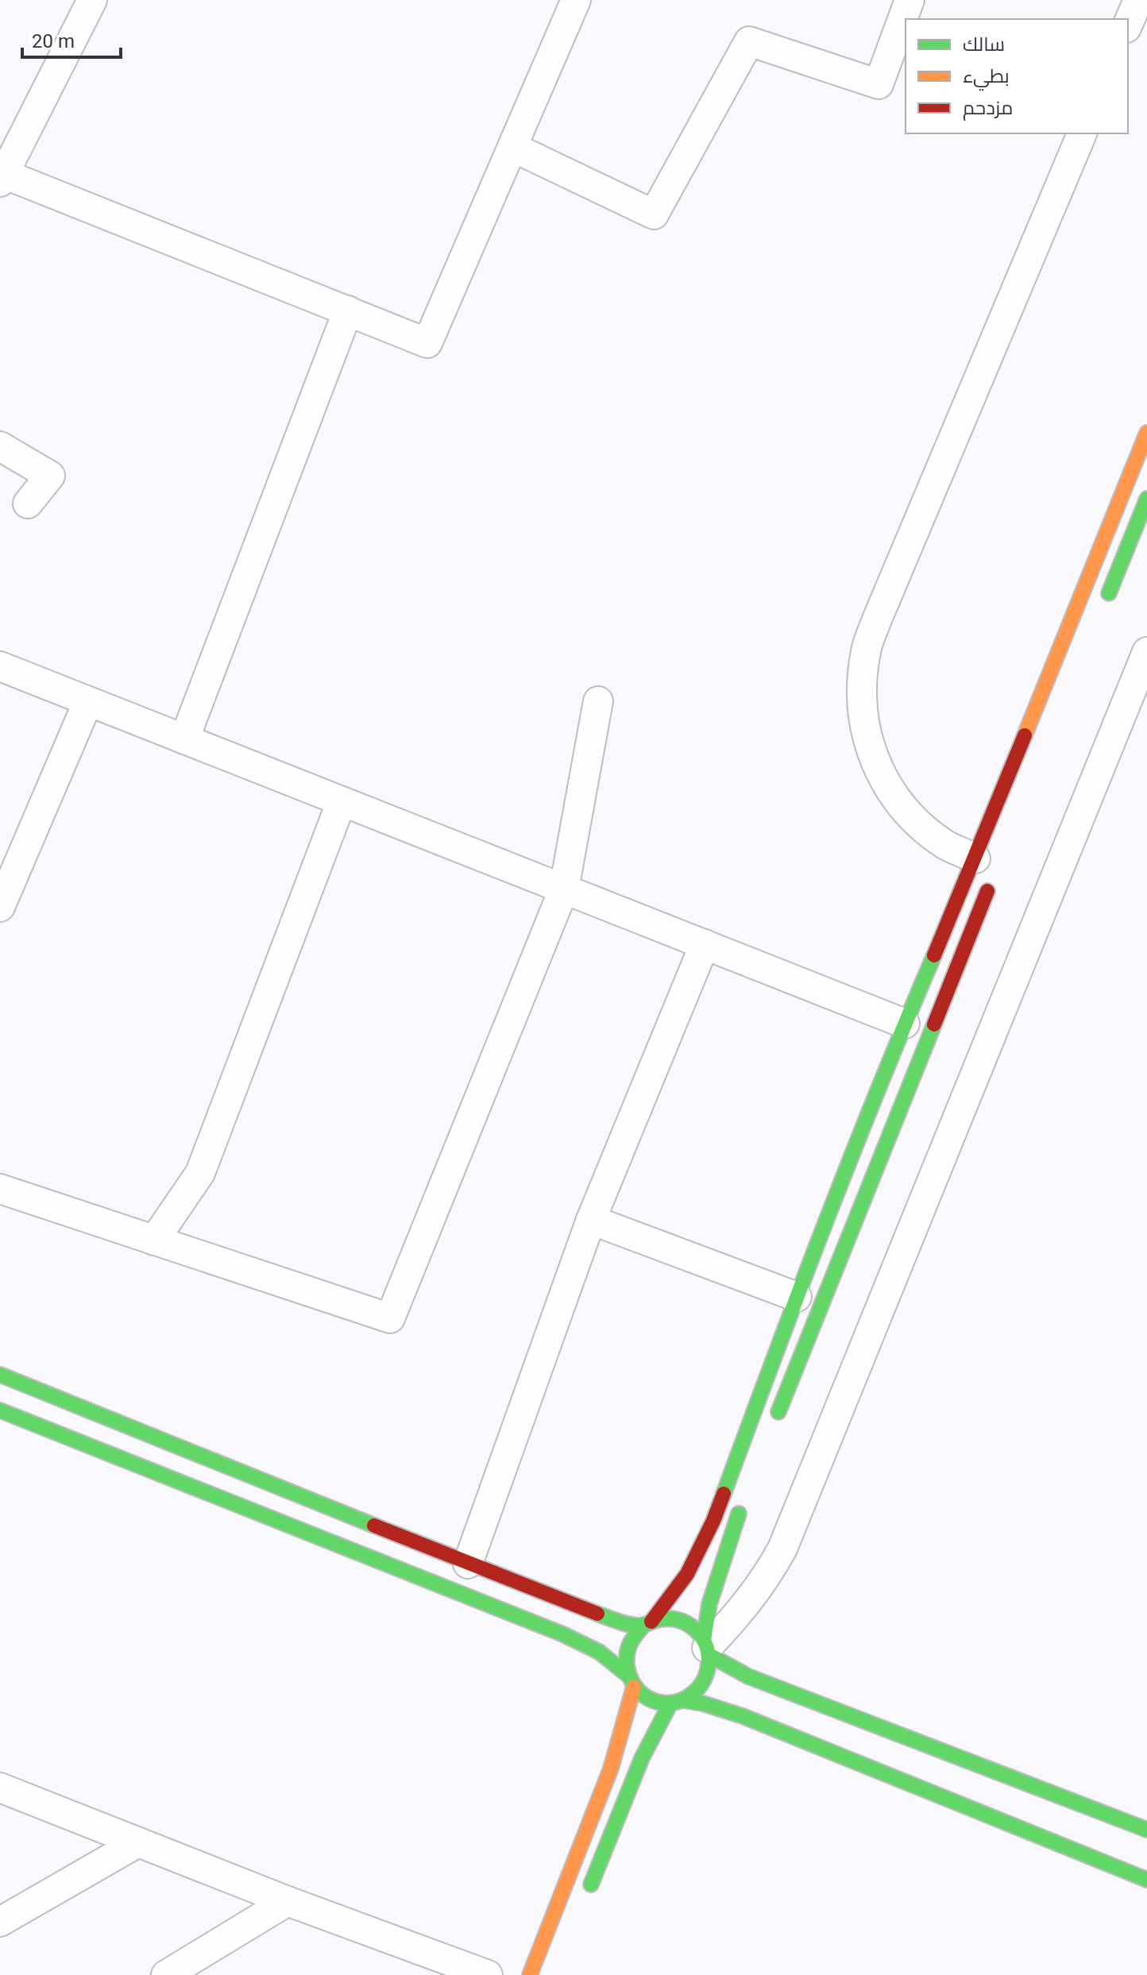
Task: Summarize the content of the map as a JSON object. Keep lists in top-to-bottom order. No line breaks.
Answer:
{"legend":["سالك","بطيء","مزدحم"],"scale_bar":"20 m"}
